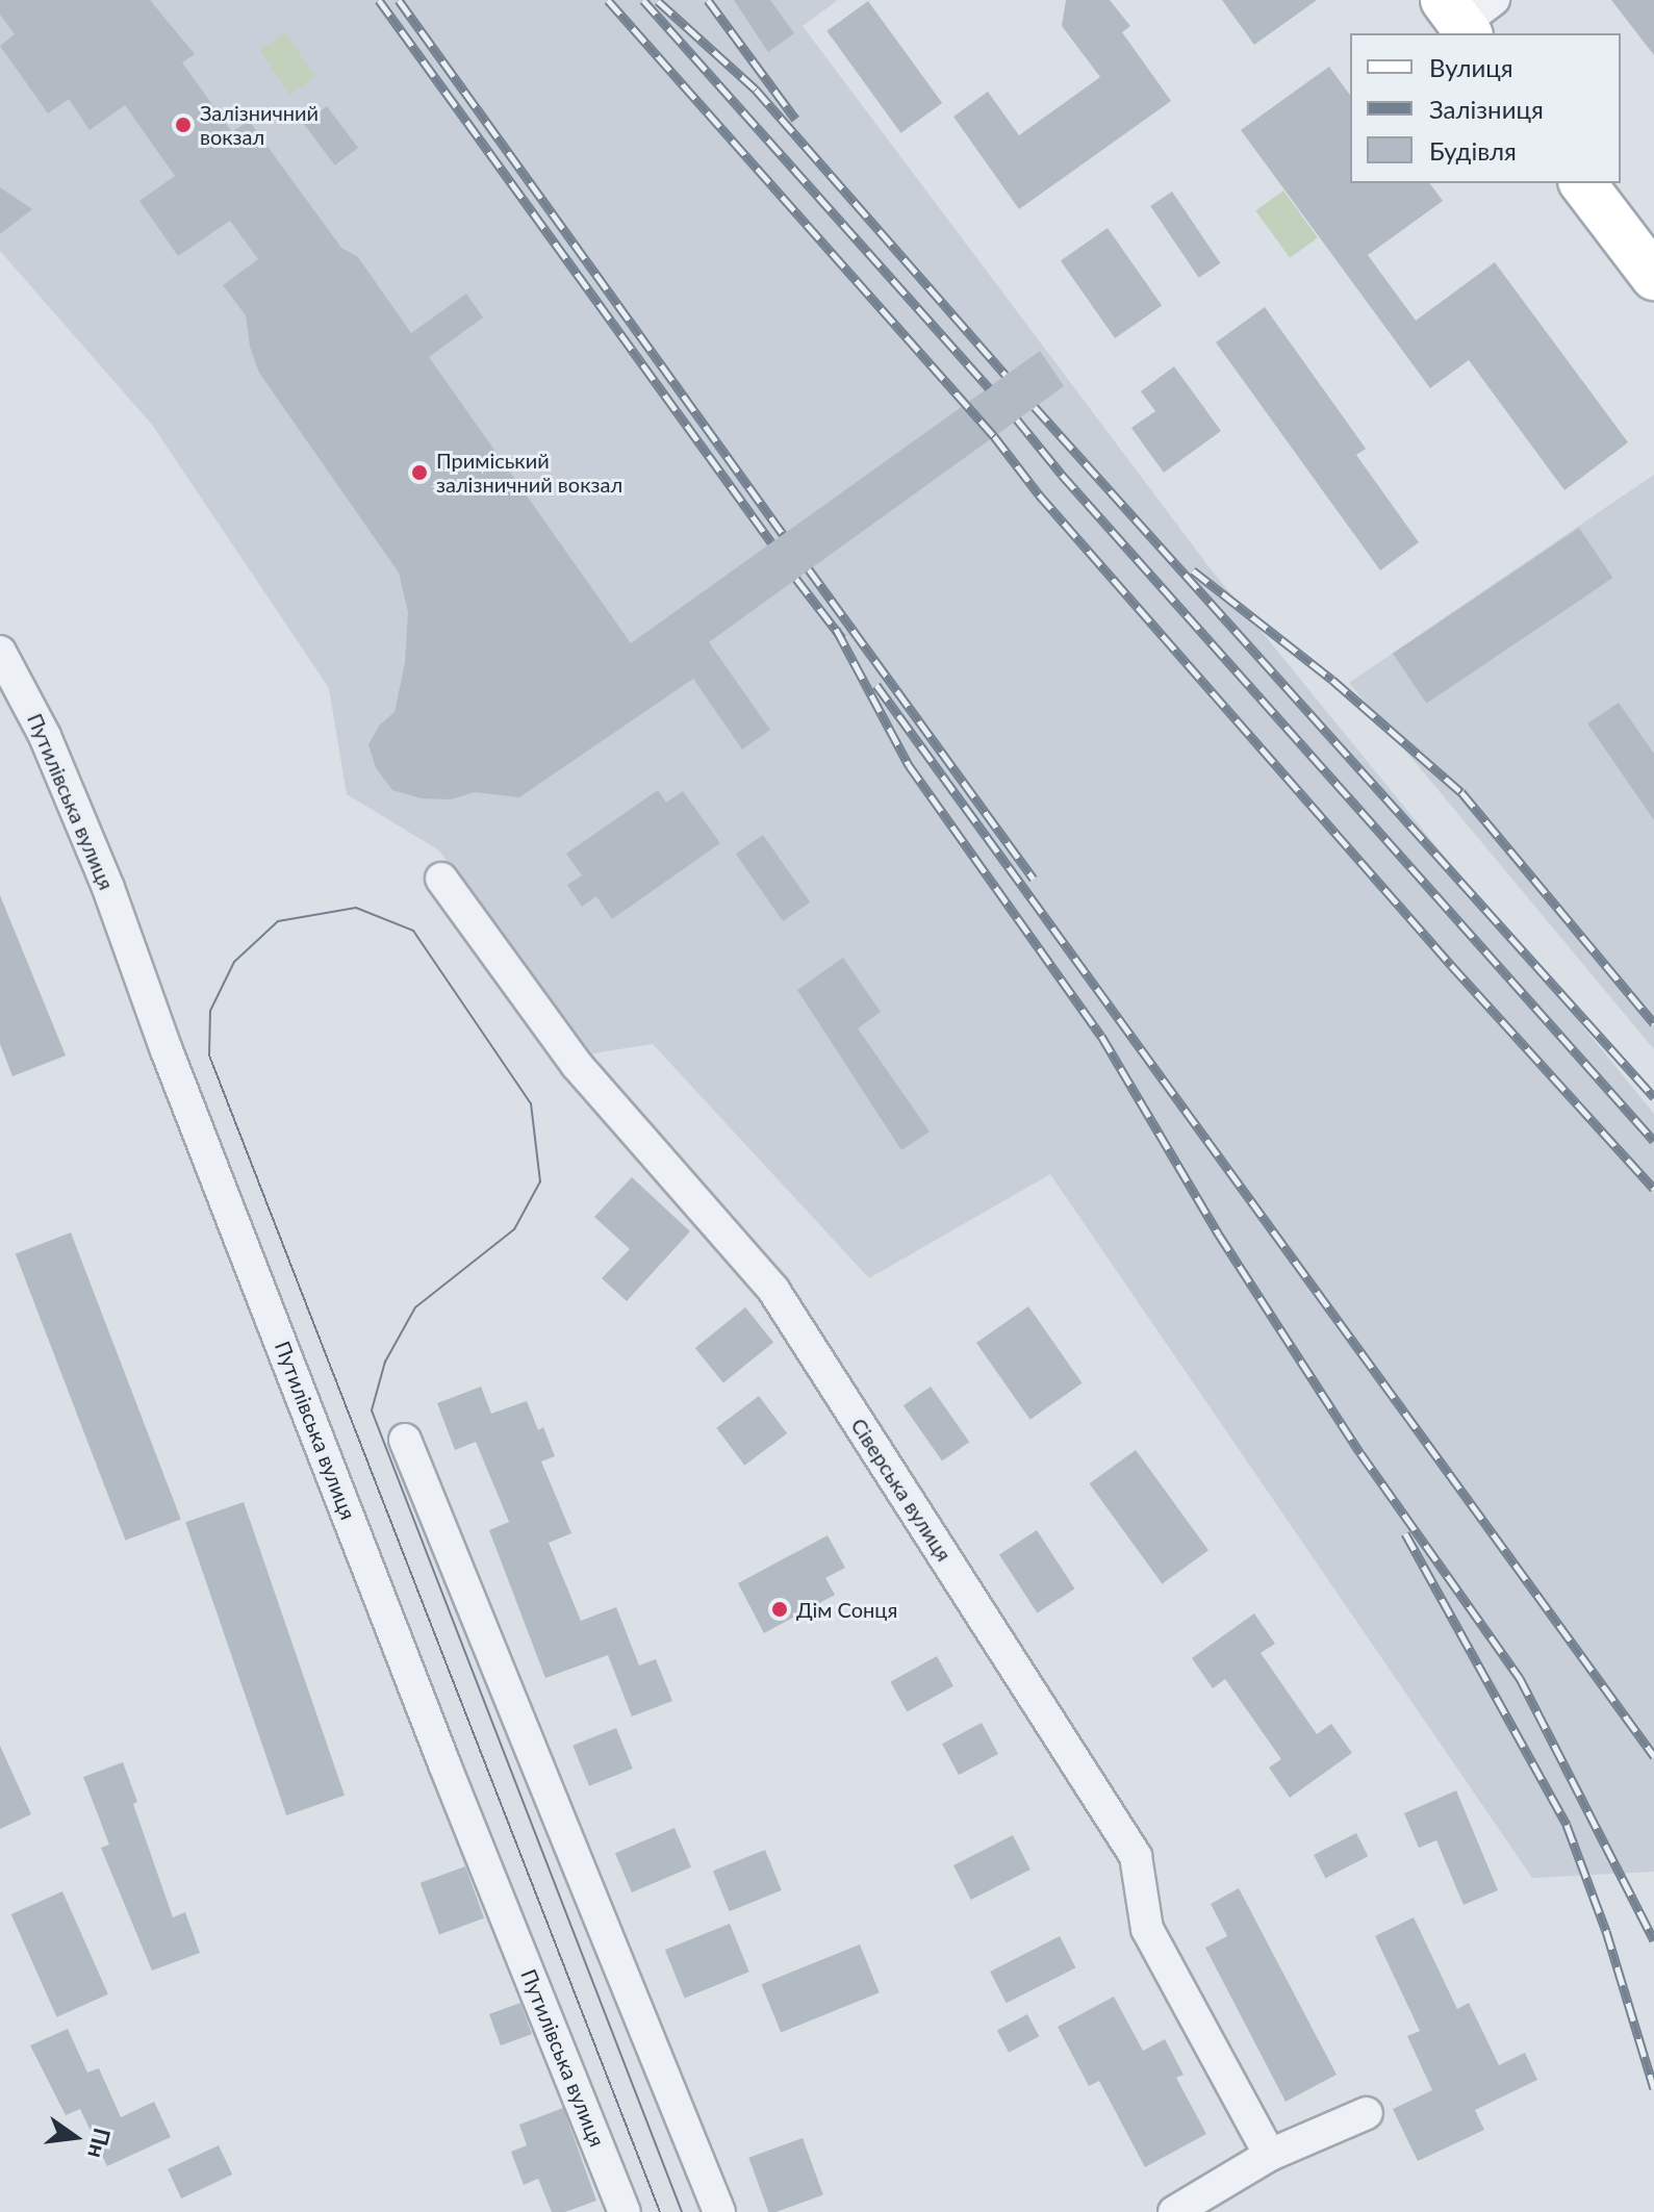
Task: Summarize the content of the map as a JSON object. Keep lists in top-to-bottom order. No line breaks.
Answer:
{"streets":{"street":["Путилівська вулиця","Сіверська вулиця"]},"places":["Залізничний вокзал","Приміський залізничний вокзал","Дім Сонця"],"legend":["Вулиця","Залізниця","Будівля"],"north":"right"}
